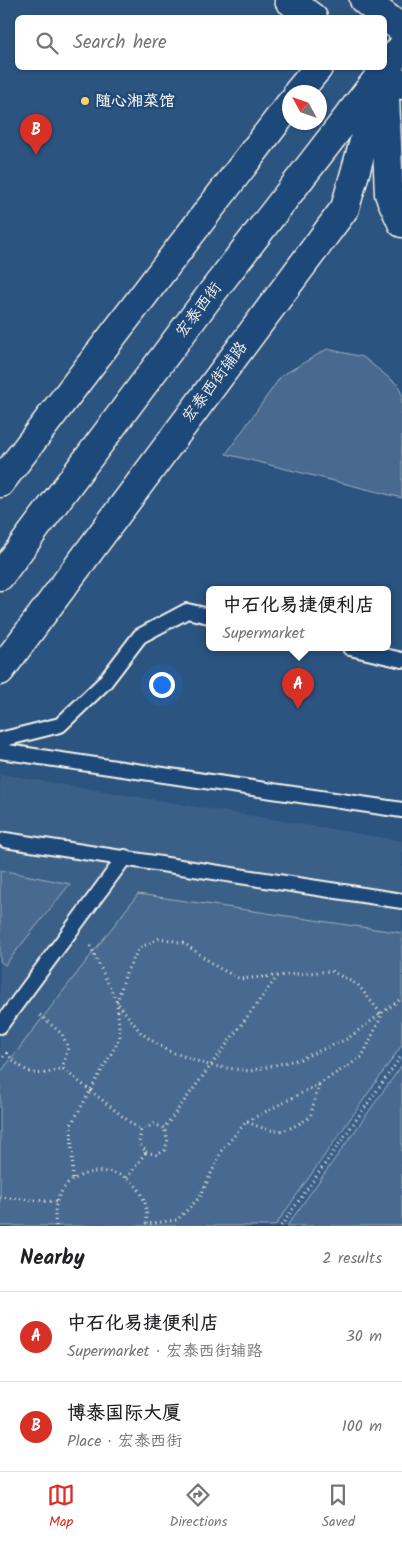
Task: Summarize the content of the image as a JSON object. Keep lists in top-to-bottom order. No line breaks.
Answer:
{"streets":{"street":["宏泰西街","宏泰西街辅路"]},"crossings":[["宏泰西街","宏泰西街辅路"]],"places":["随心湘菜馆"],"north":"top left","page":{"search":"Search here","pins":["B","A"],"popup":["中石化易捷便利店","Supermarket"],"heading":["Nearby","2 results"],"list":[{"mark":"A","name":"中石化易捷便利店","note":"Supermarket · 宏泰西街辅路","value":"30 m"},{"mark":"B","name":"博泰国际大厦","note":"Place · 宏泰西街","value":"100 m"}],"nav":["Map","Directions","Saved"]}}
